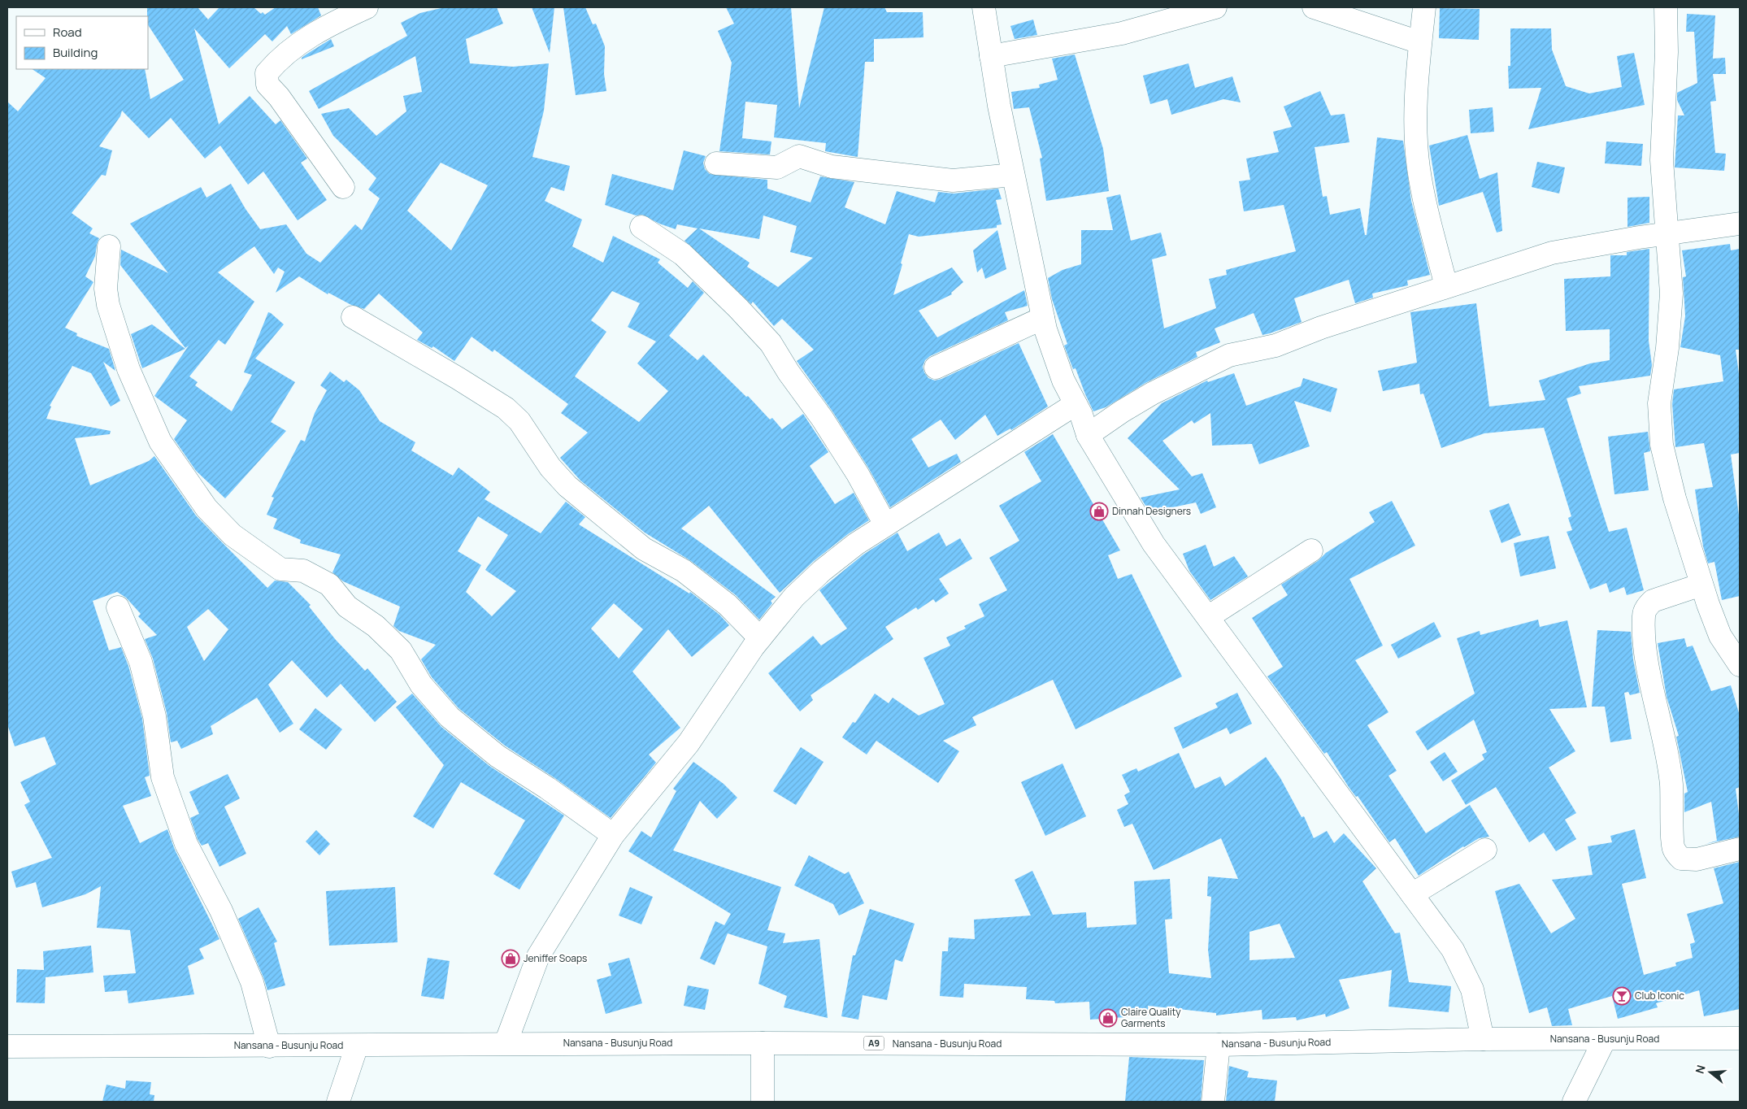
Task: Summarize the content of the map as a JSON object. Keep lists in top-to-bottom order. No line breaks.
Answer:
{"streets":{"street":["Nansana - Busunju Road","A9"]},"places":{"shop":["Dinnah Designers","Jeniffer Soaps","Claire Quality Garments"],"bar":["Club Iconic"]},"legend":["Road","Building"],"north":"left"}
